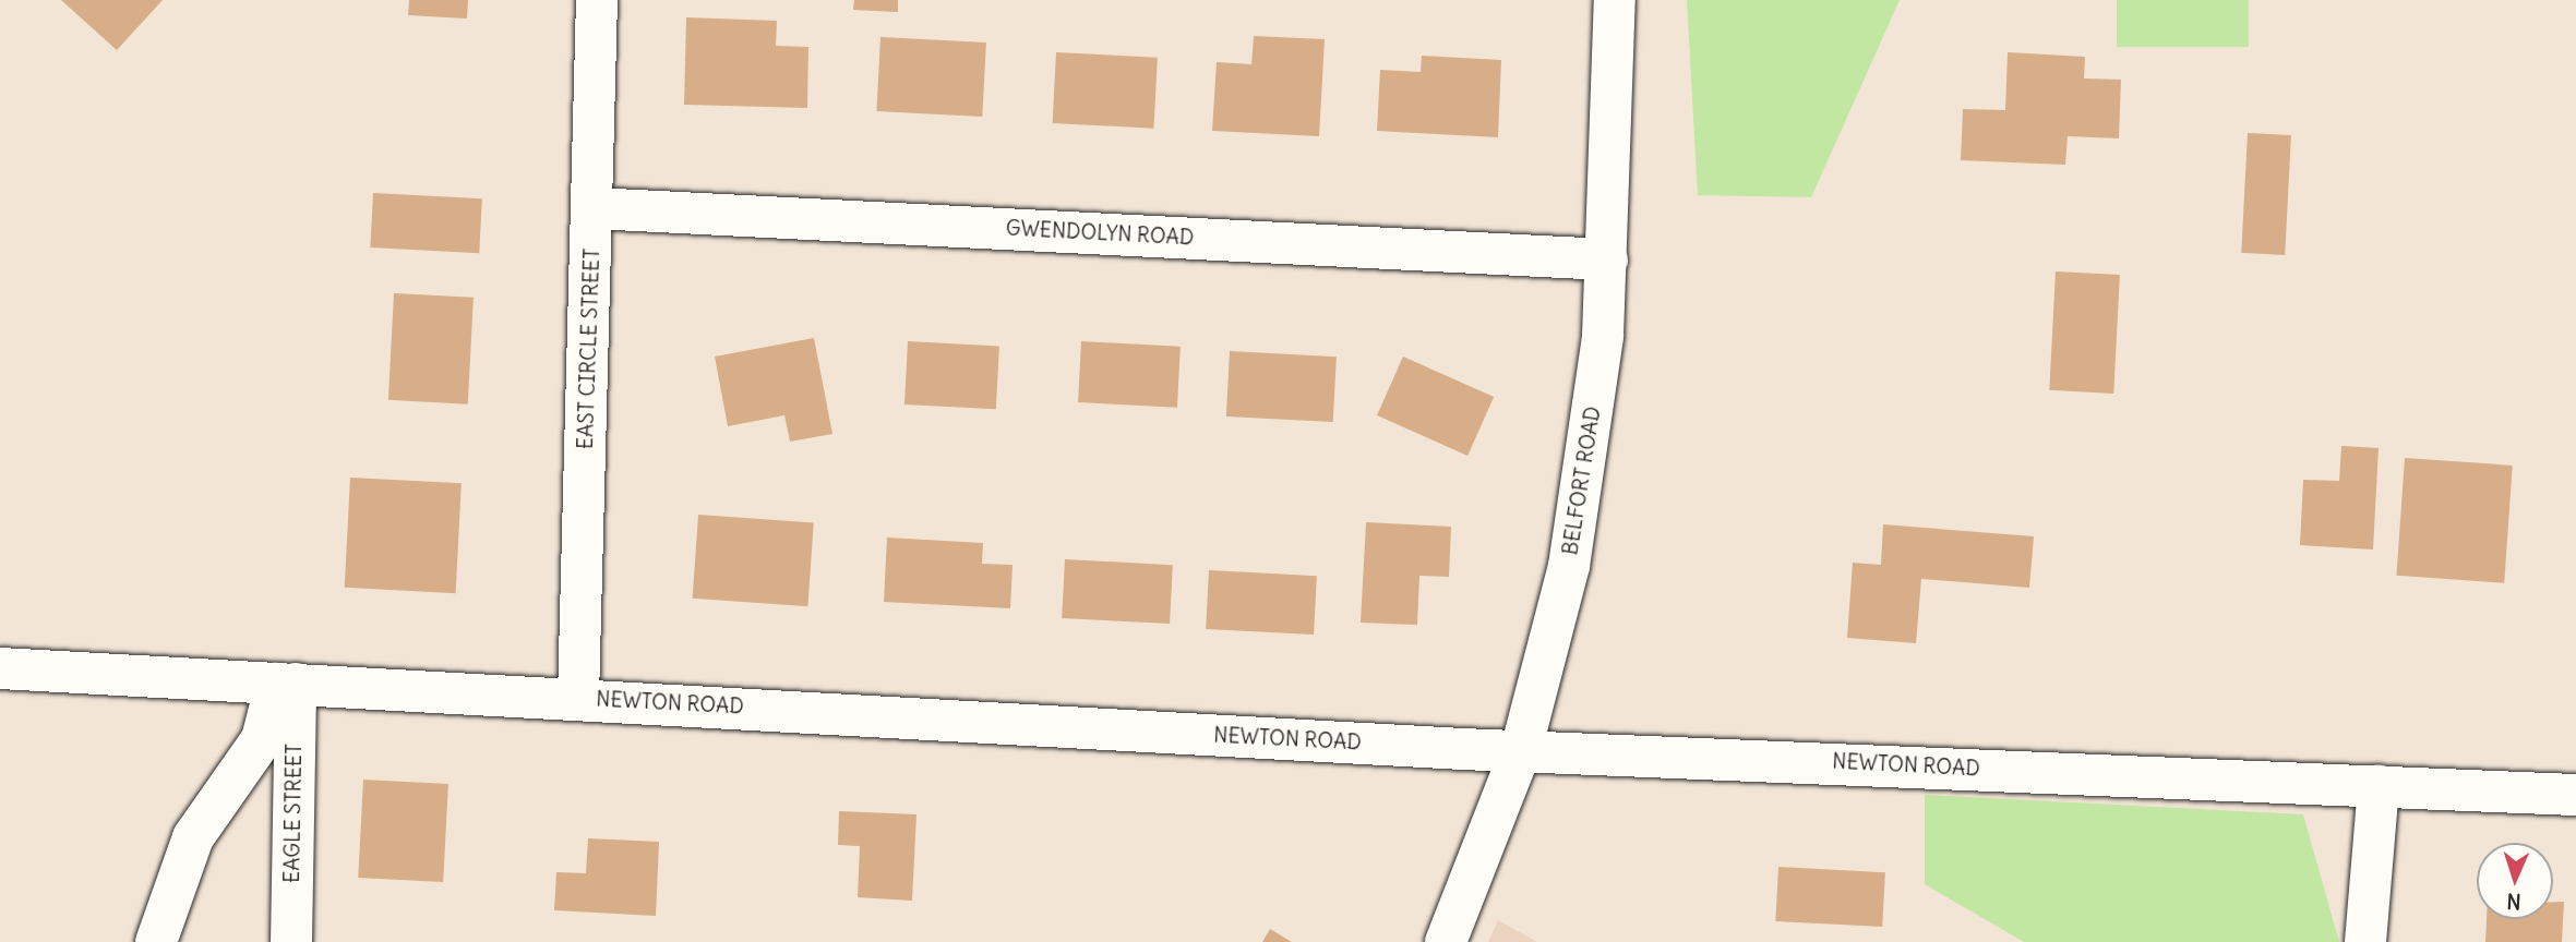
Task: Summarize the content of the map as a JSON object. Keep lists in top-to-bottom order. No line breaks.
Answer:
{"streets":{"street":["GWENDOLYN ROAD","EAST CIRCLE STREET","BELFORT ROAD","NEWTON ROAD","EAGLE STREET"]},"crossings":[["GWENDOLYN ROAD","EAST CIRCLE STREET"],["GWENDOLYN ROAD","BELFORT ROAD"],["EAST CIRCLE STREET","NEWTON ROAD"],["BELFORT ROAD","NEWTON ROAD"],["NEWTON ROAD","EAGLE STREET"]],"north":"bottom"}
